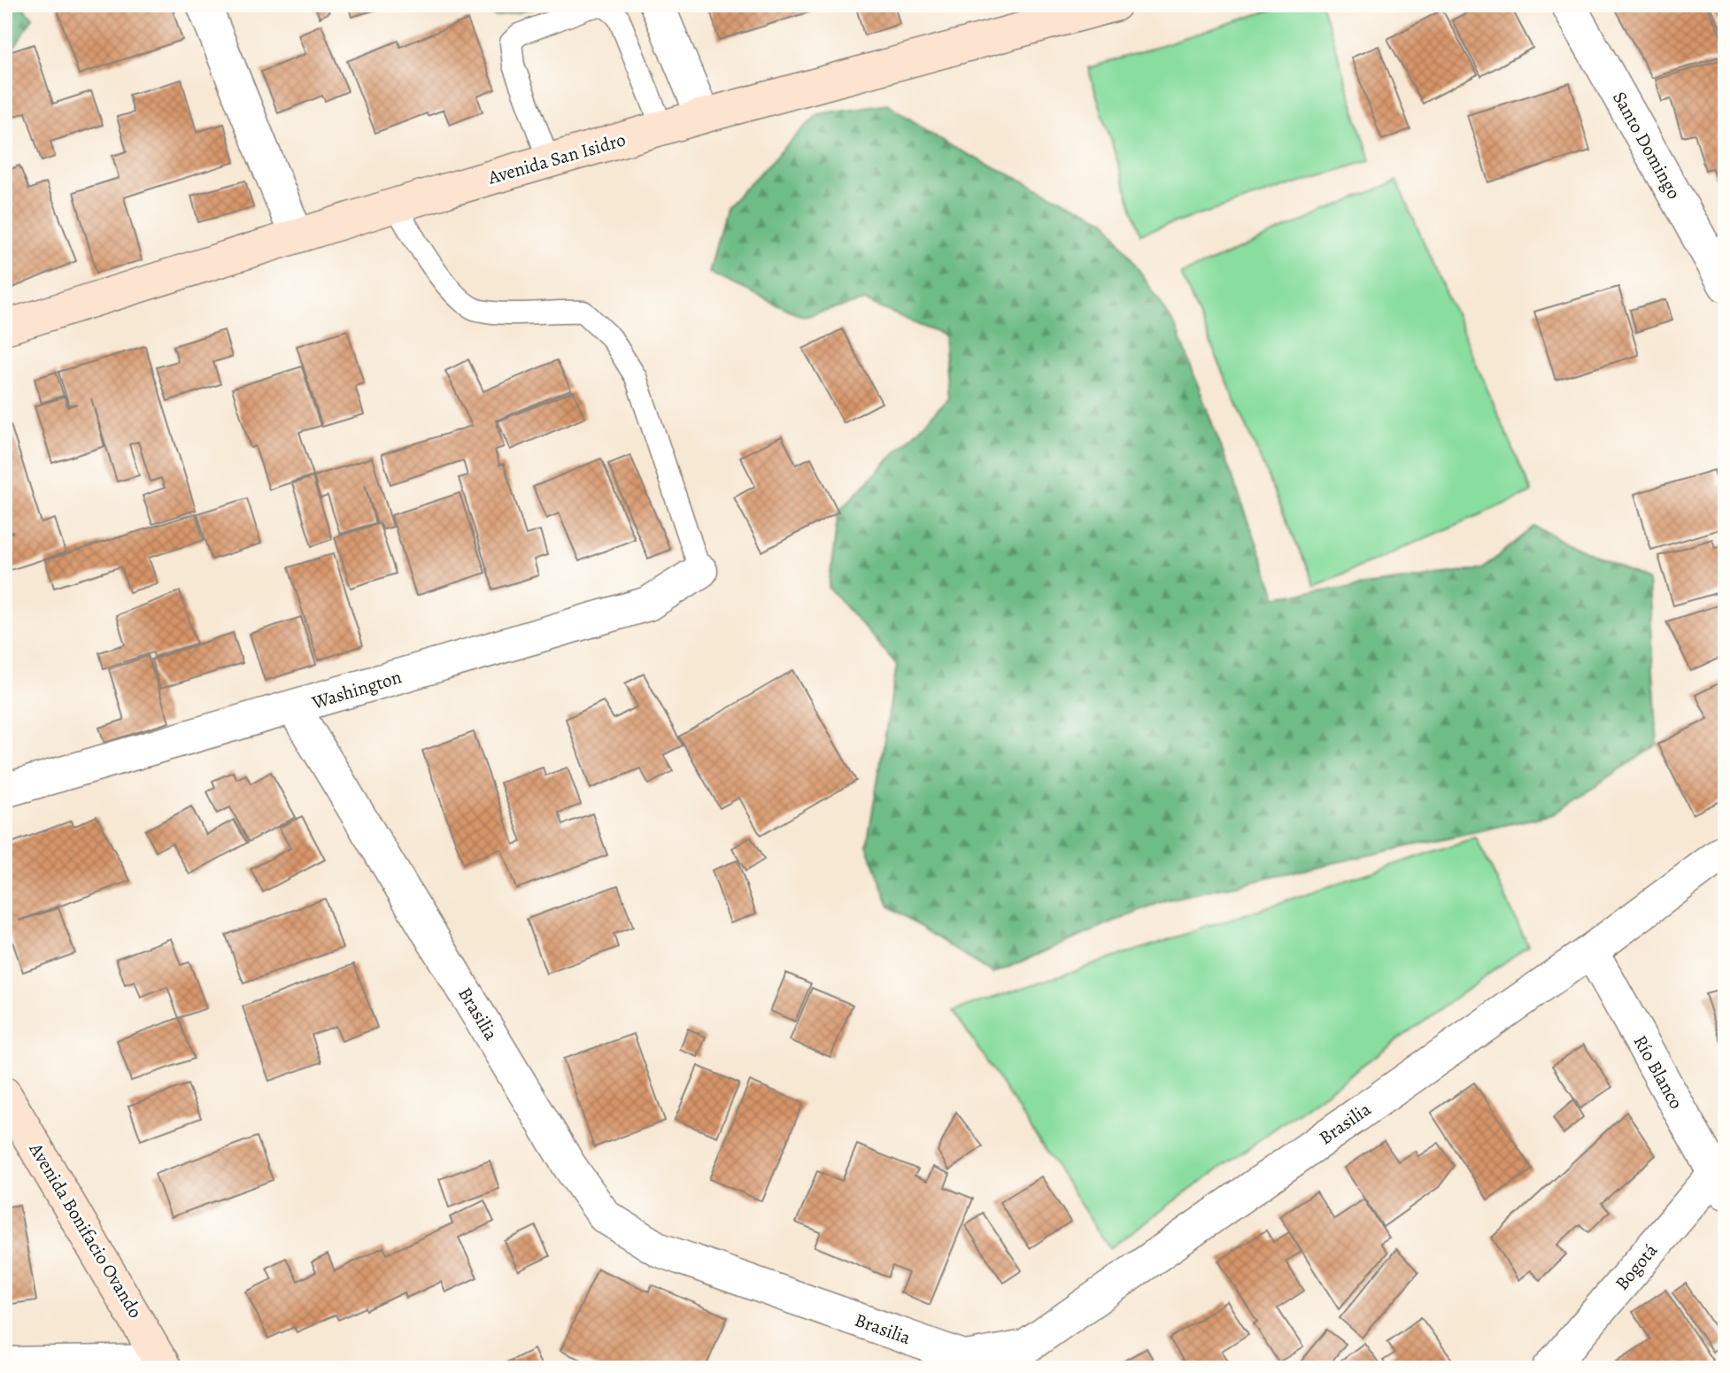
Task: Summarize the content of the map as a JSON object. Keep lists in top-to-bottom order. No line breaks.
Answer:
{"streets":{"main road":["Avenida San Isidro","Avenida Bonifacio Ovando"],"street":["Santo Domingo","Washington","Brasilia","Río Blanco","Bogotá"]},"crossings":[["Washington","Brasilia"],["Brasilia","Río Blanco"],["Río Blanco","Bogotá"]]}
